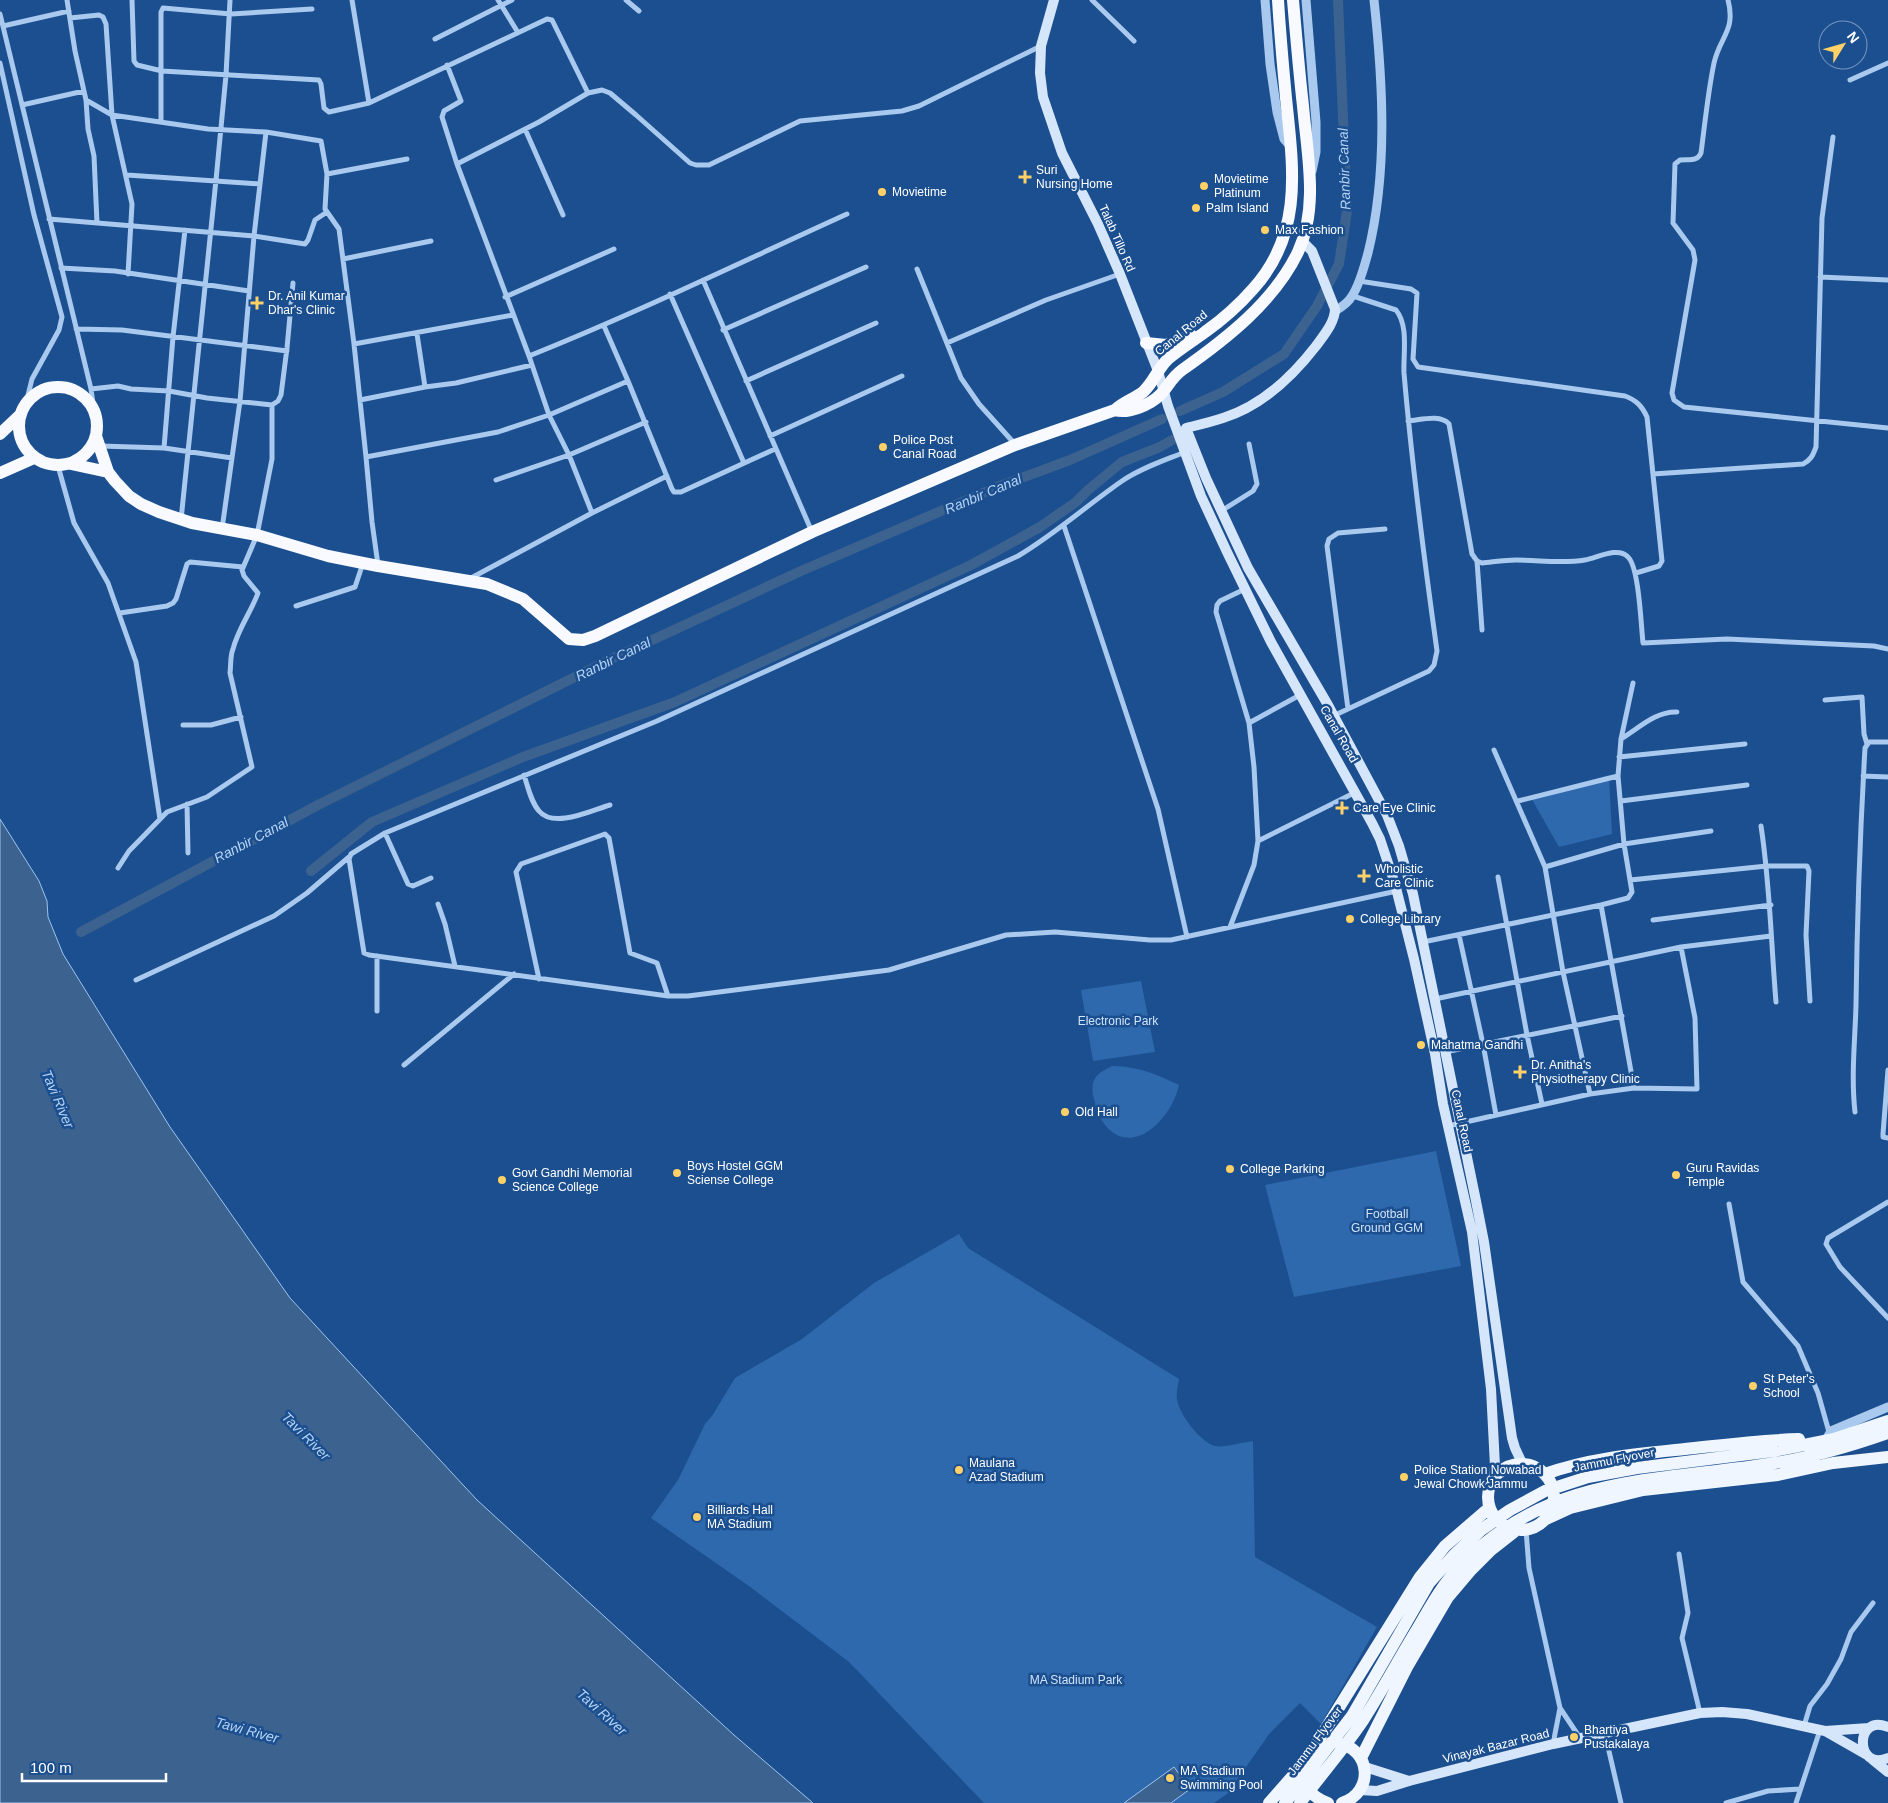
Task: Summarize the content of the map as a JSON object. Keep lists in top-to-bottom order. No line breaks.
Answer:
{"streets":{"highway":["Canal Road"],"main road":["Talab Tillo Rd","Jammu Flyover","Vinayak Bazar Road"]},"crossings":[["Talab Tillo Rd","Canal Road"]],"water":["Ranbir Canal","Tavi River","Tawi River"],"parks":["Electronic Park","Football Ground GGM","MA Stadium Park"],"places":{"health":["Suri Nursing Home","Dr. Anil Kumar Dhar's Clinic","Care Eye Clinic","Wholistic Care Clinic","Dr. Anitha's Physiotherapy Clinic"],"other":["Movietime Platinum","Movietime","Palm Island","Max Fashion","Police Post Canal Road","College Library","Mahatma Gandhi","Old Hall","College Parking","Boys Hostel GGM Sciense College","Guru Ravidas Temple","Govt Gandhi Memorial Science College","St Peter's School","Maulana Azad Stadium","Police Station Nowabad Jewal Chowk Jammu","Billiards Hall MA Stadium","Bhartiya Pustakalaya","MA Stadium Swimming Pool"]},"scale_bar":"100 m","north":"top right"}
